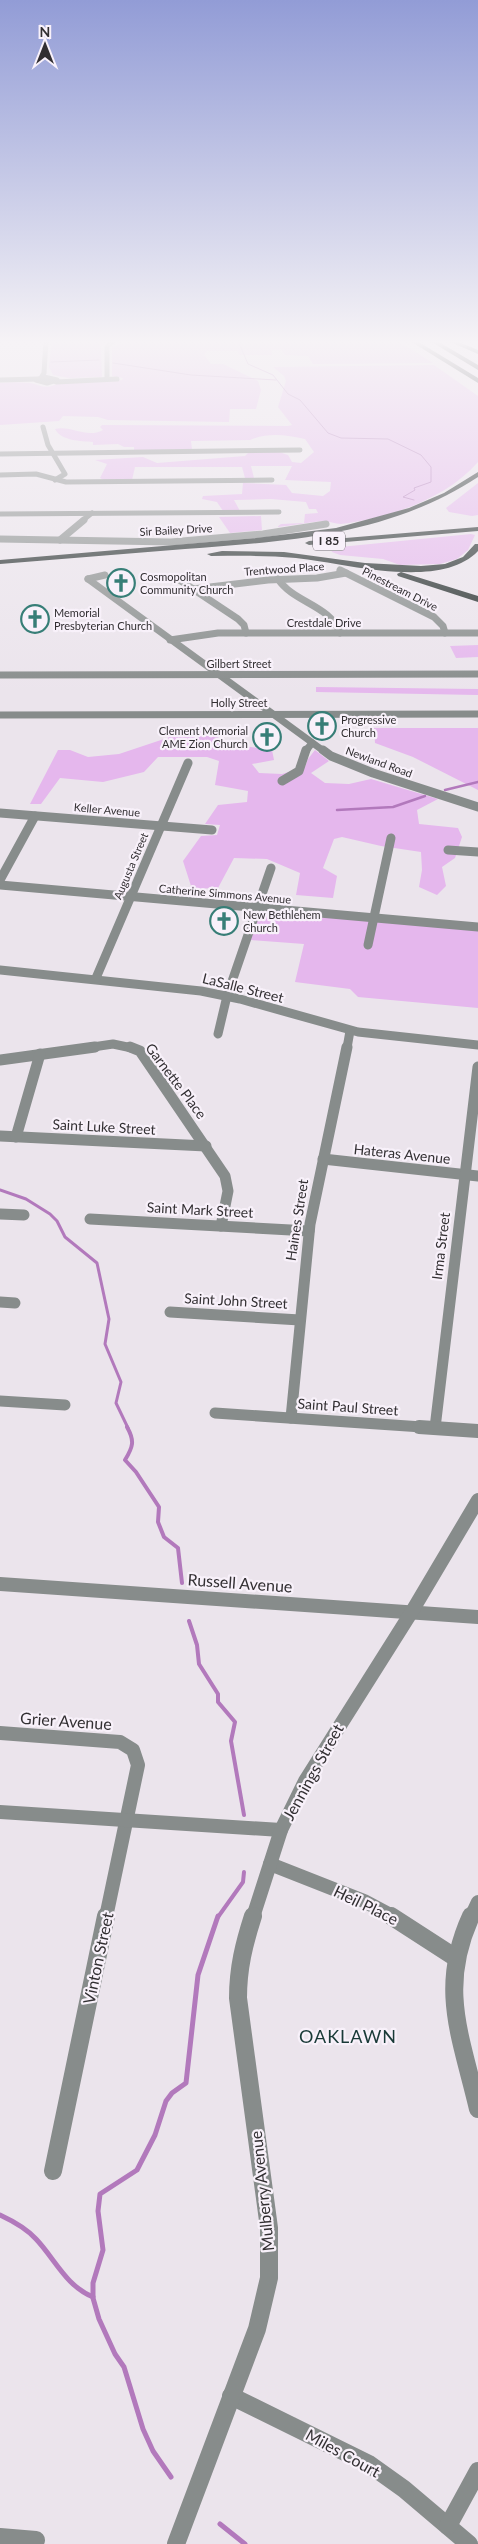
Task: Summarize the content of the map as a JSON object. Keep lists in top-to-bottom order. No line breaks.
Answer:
{"streets":{"highway":["I 85"],"street":["Sir Bailey Drive","Trentwood Place","Pinestream Drive","Crestdale Drive","Gilbert Street","Holly Street","Newland Road","Keller Avenue","Augusta Street","Catherine Simmons Avenue","LaSalle Street","Garnette Place","Saint Luke Street","Hateras Avenue","Saint Mark Street","Haines Street","Irma Street","Saint John Street","Saint Paul Street","Russell Avenue","Grier Avenue","Jennings Street","Heil Place","Vinton Street","Mulberry Avenue","Miles Court"]},"crossings":[["Trentwood Place","Pinestream Drive"],["Pinestream Drive","Crestdale Drive"],["Crestdale Drive","Newland Road"],["Gilbert Street","Newland Road"],["Holly Street","Newland Road"],["Keller Avenue","Augusta Street"],["Augusta Street","Catherine Simmons Avenue"],["Augusta Street","LaSalle Street"],["LaSalle Street","Haines Street"],["Garnette Place","Saint Luke Street"],["Garnette Place","Saint Mark Street"],["Hateras Avenue","Haines Street"],["Hateras Avenue","Irma Street"],["Saint Mark Street","Haines Street"],["Haines Street","Saint John Street"],["Haines Street","Saint Paul Street"],["Irma Street","Saint Paul Street"],["Russell Avenue","Jennings Street"],["Grier Avenue","Vinton Street"],["Jennings Street","Vinton Street"],["Jennings Street","Mulberry Avenue"],["Heil Place","Mulberry Avenue"],["Mulberry Avenue","Miles Court"]],"districts":["OAKLAWN"],"places":{"church":["Cosmopolitan Community Church","Memorial Presbyterian Church","Progressive Church","Clement Memorial AME Zion Church","New Bethlehem Church"]},"north":"top"}
